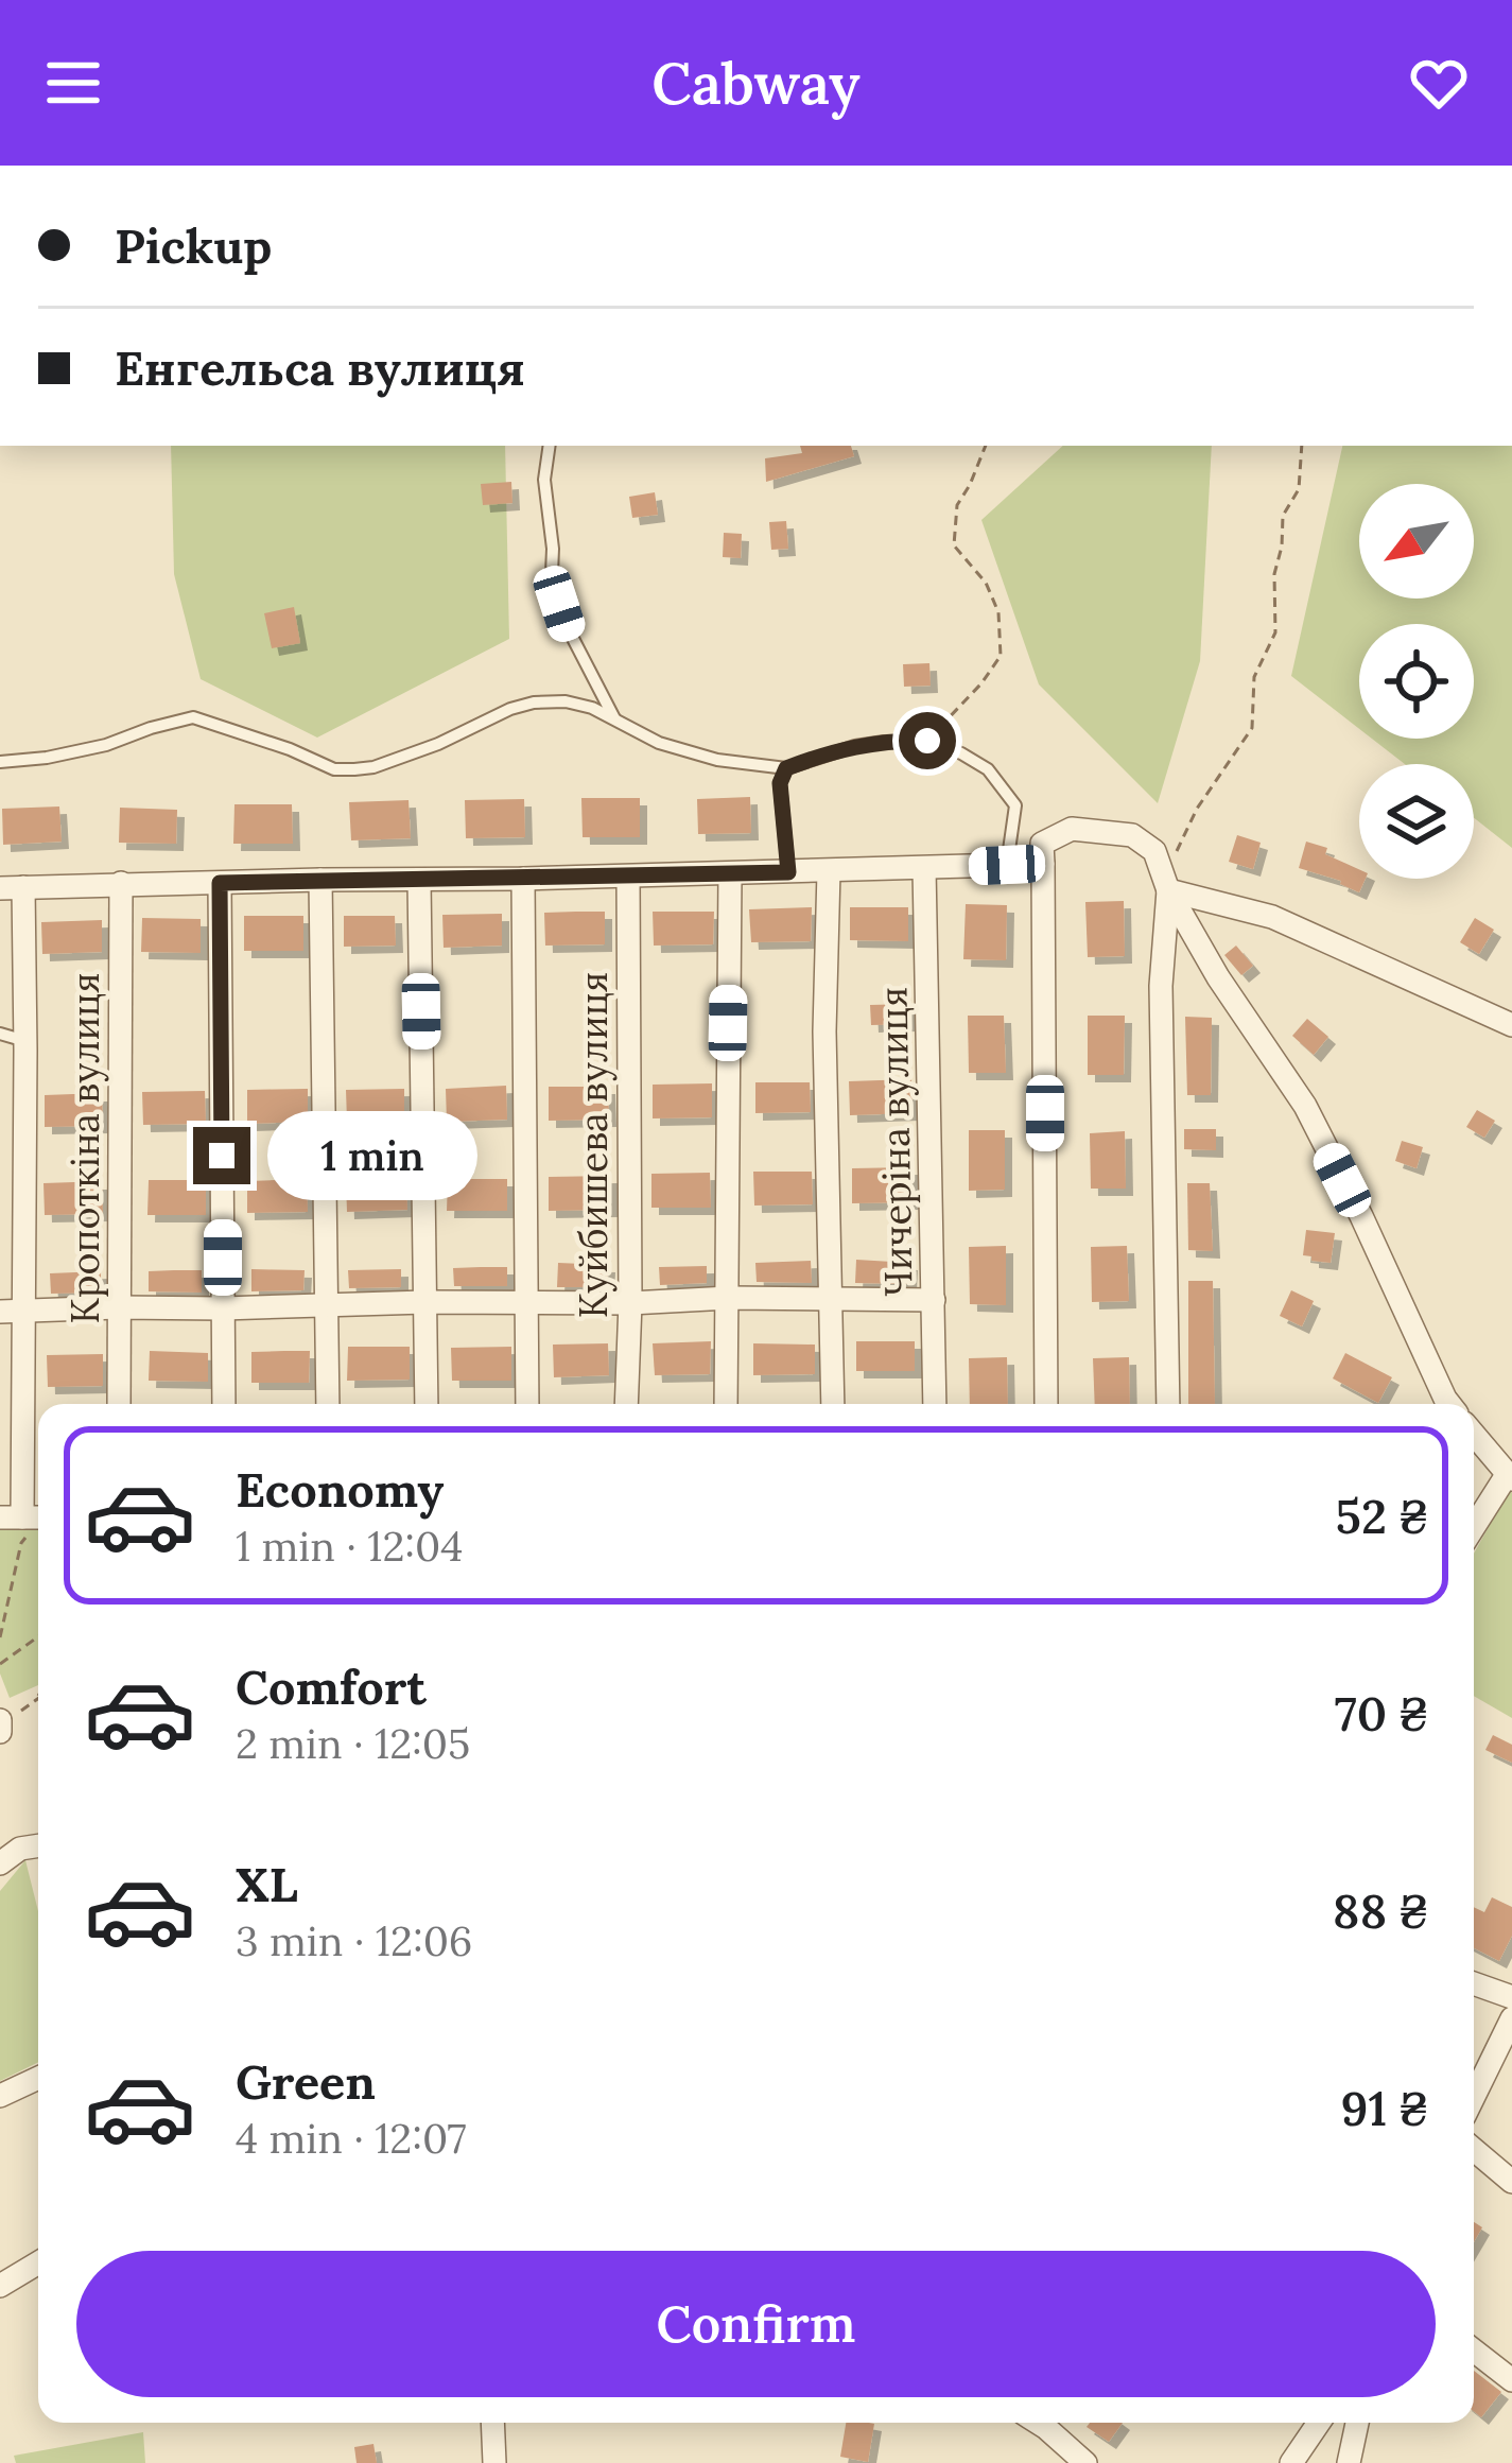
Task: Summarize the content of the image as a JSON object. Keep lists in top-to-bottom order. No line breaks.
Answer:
{"streets":{"street":["Чичеріна вулиця","Куйбишева вулиця","Кропоткіна вулиця"]},"north":"bottom left","page":{"header":"Cabway","banner":["Pickup","Енгельса вулиця"],"bubble":"1 min","list":[{"name":"Economy","note":"1 min · 12:04","value":"52 ₴"},{"name":"Comfort","note":"2 min · 12:05","value":"70 ₴"},{"name":"XL","note":"3 min · 12:06","value":"88 ₴"},{"name":"Green","note":"4 min · 12:07","value":"91 ₴"}],"buttons":"Confirm"}}
